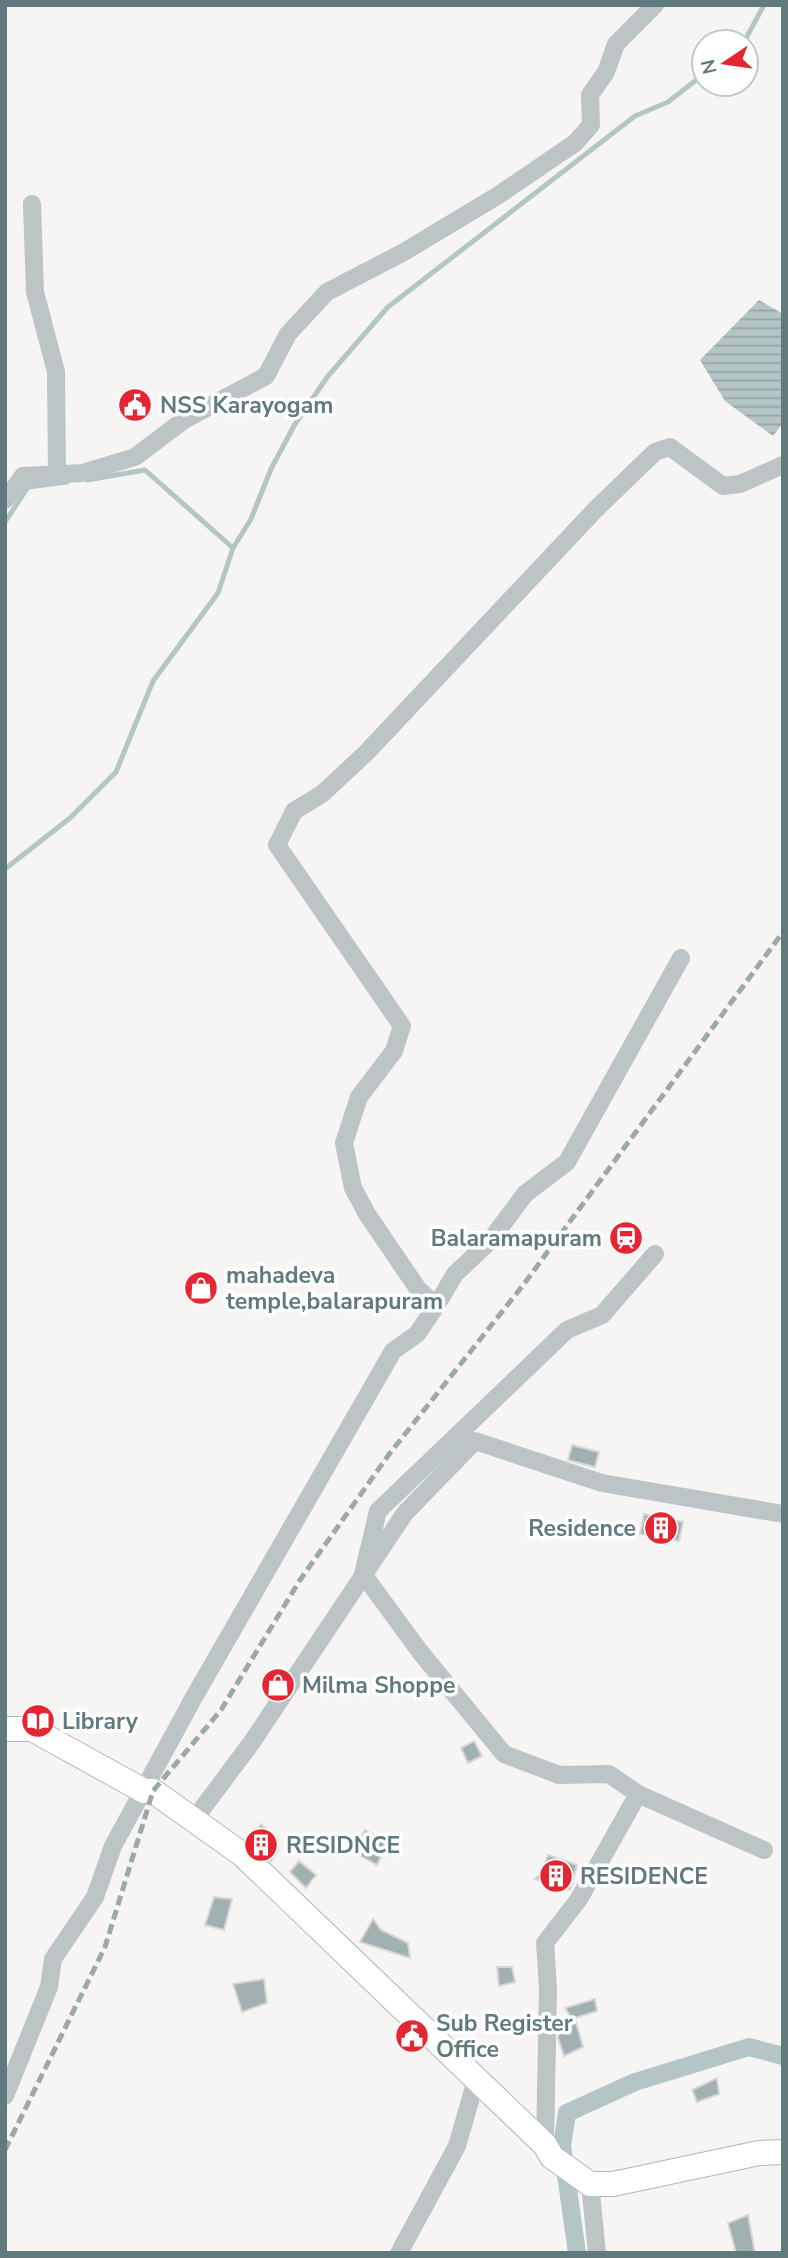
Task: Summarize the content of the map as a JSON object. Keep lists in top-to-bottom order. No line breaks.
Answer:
{"places":{"public building":["NSS Karayogam","Sub Register Office"],"station":["Balaramapuram"],"shop":["mahadeva temple,balarapuram","Milma Shoppe"],"building":["Residence","RESIDNCE","RESIDENCE"],"library":["Library"]},"north":"left"}
